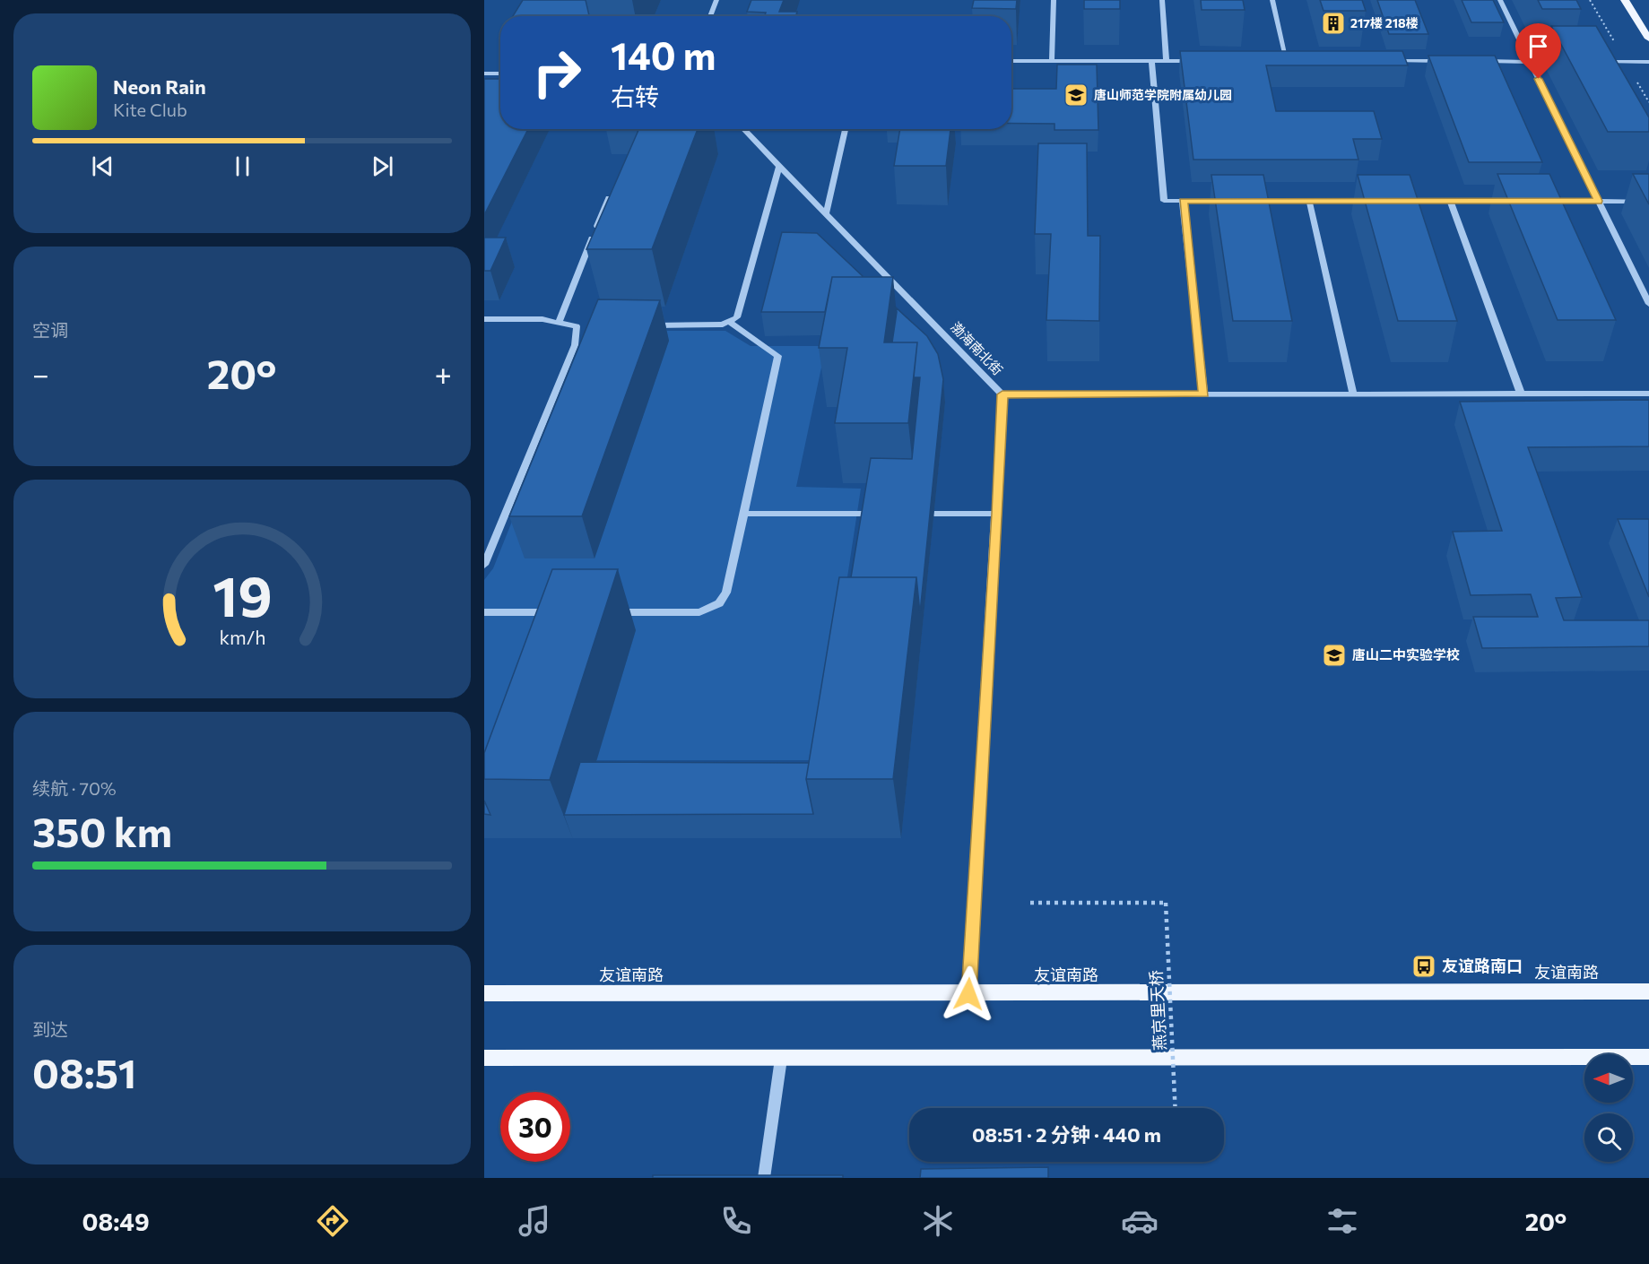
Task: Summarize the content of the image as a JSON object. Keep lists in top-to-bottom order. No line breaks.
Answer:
{"streets":{"main road":["友谊南路"],"street":["渤海南北街"],"path":["燕京里天桥"]},"crossings":[["渤海南北街","友谊南路"]],"places":{"building":["217楼 218楼"],"school or university":["唐山师范学院附属幼儿园","唐山二中实验学校"],"bus stop":["友谊路南口"]},"north":"left","page":{"turn":["140 m","右转"],"song":["Neon Rain","Kite Club"],"tile":["空调",["续航 · 70%","350 km"],["到达","08:51"]],"heat":["−","20°","+"],"limit":"30","trip":"08:51 · 2 分钟 · 440 m","tabs":["08:49","20°"],"gauge":["19","km/h"]}}
